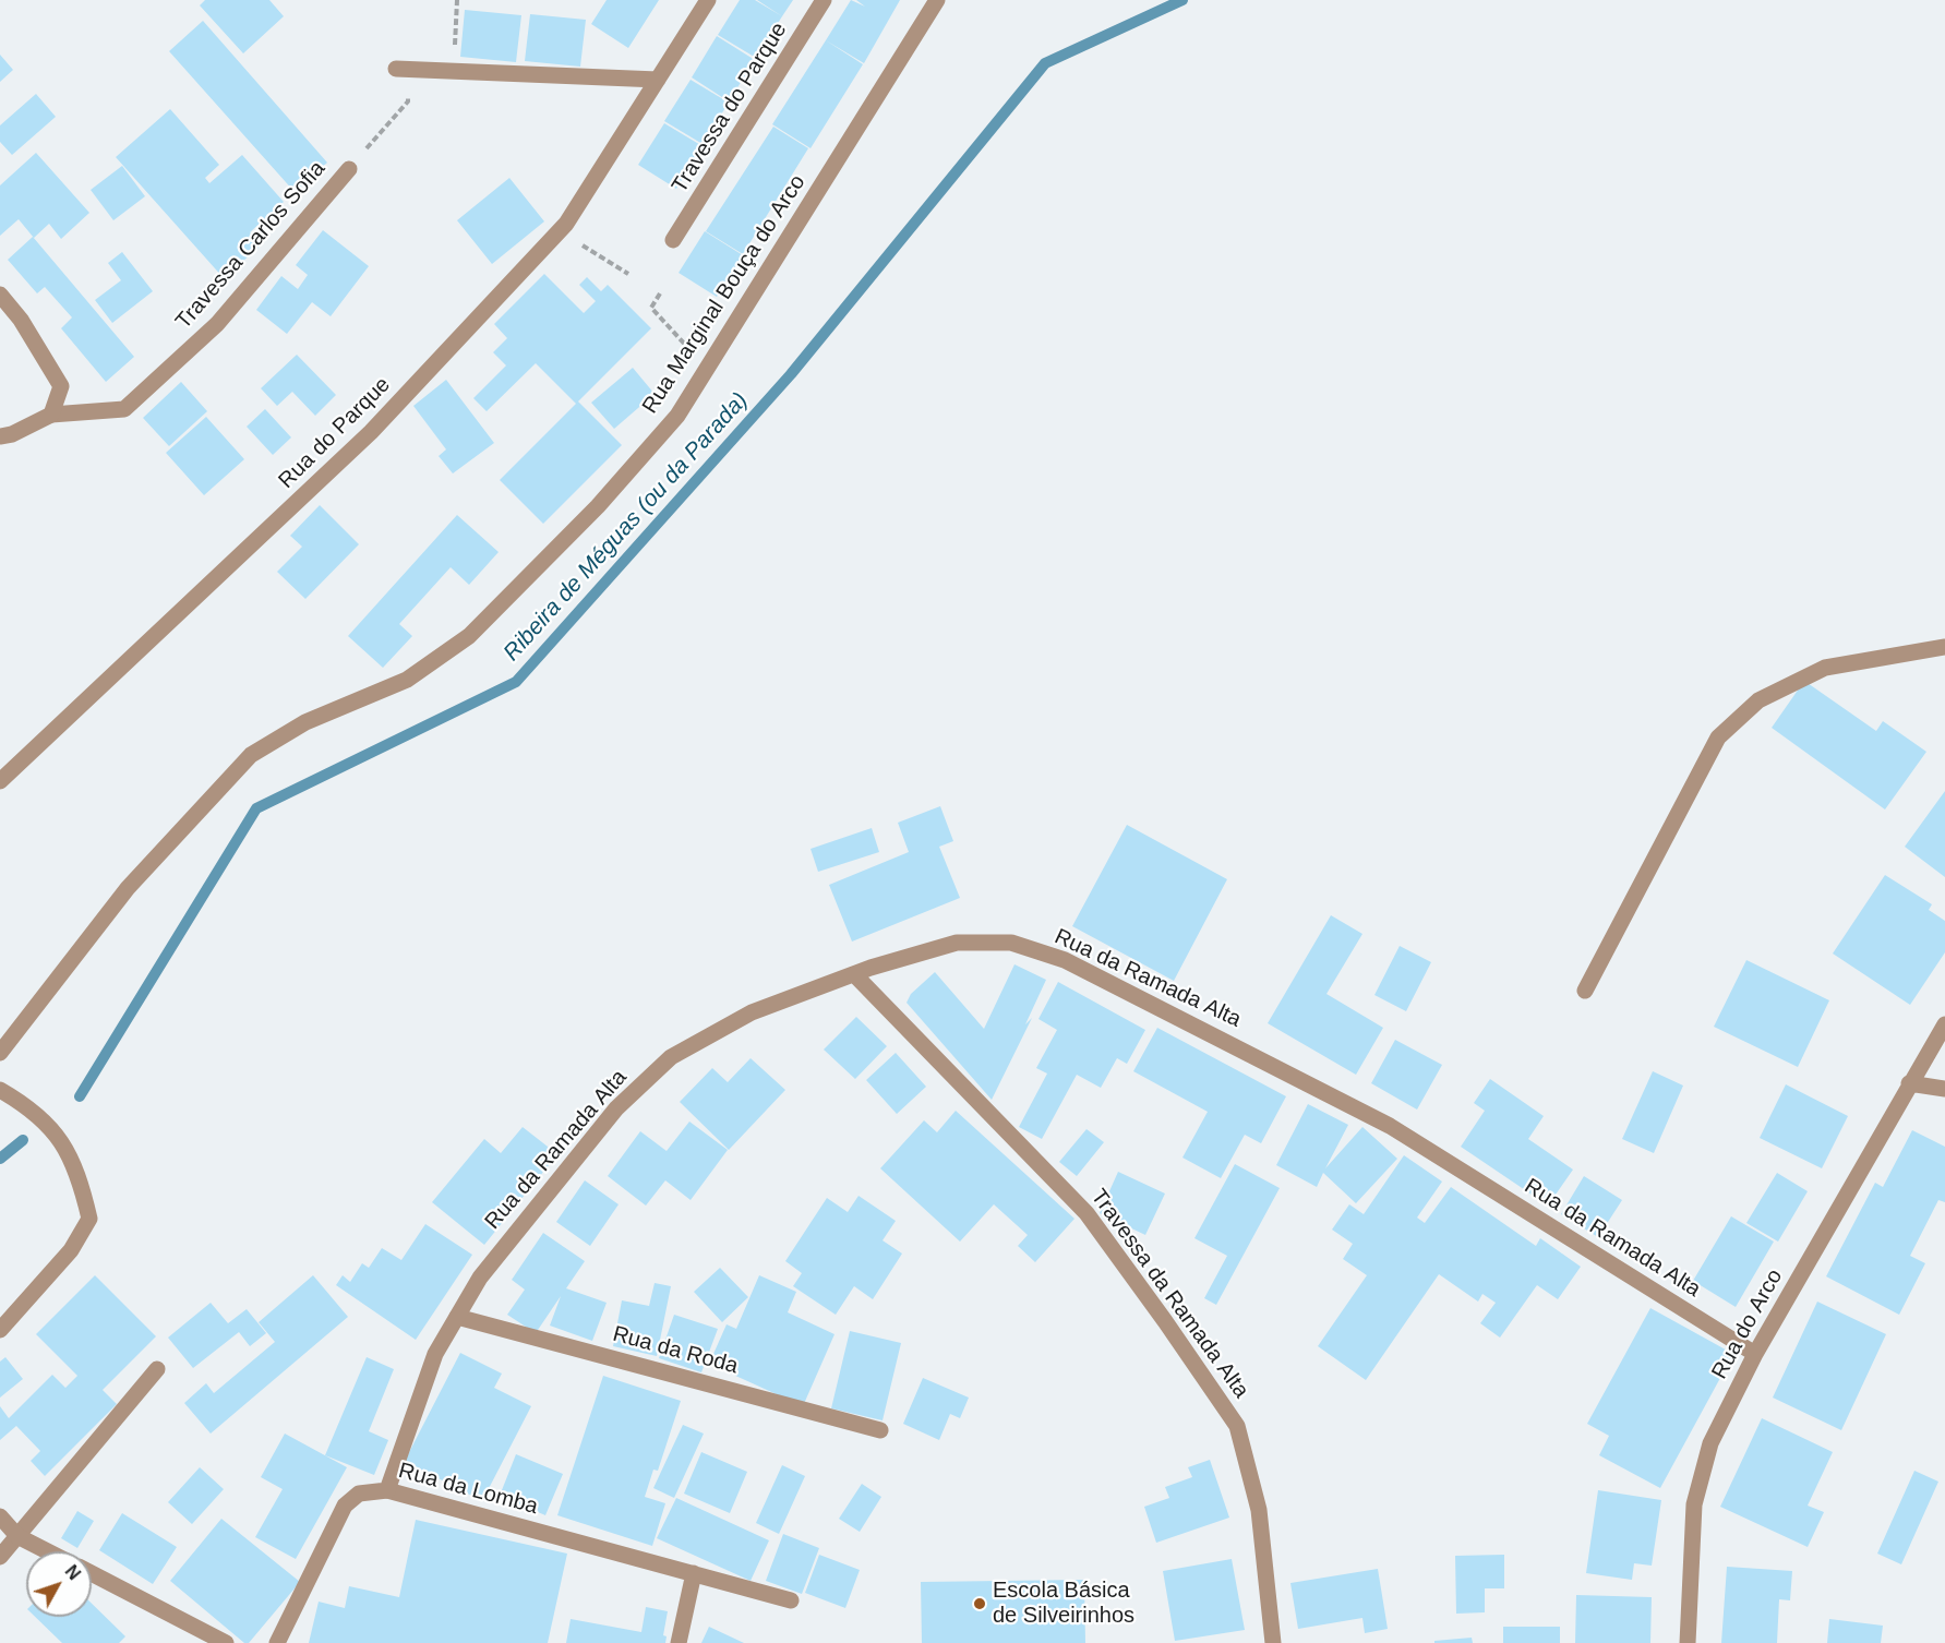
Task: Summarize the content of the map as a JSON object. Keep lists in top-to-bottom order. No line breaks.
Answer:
{"streets":{"street":["Travessa do Parque","Travessa Carlos Sofia","Rua Marginal Bouça do Arco","Rua do Parque","Rua da Ramada Alta","Travessa da Ramada Alta","Rua do Arco","Rua da Roda","Rua da Lomba"]},"crossings":[["Rua da Ramada Alta","Travessa da Ramada Alta"],["Rua da Ramada Alta","Rua do Arco"],["Rua da Ramada Alta","Rua da Roda"],["Rua da Ramada Alta","Rua da Lomba"]],"water":["Ribeira de Méguas (ou da Parada)"],"places":["Escola Básica de Silveirinhos"],"north":"top right"}
